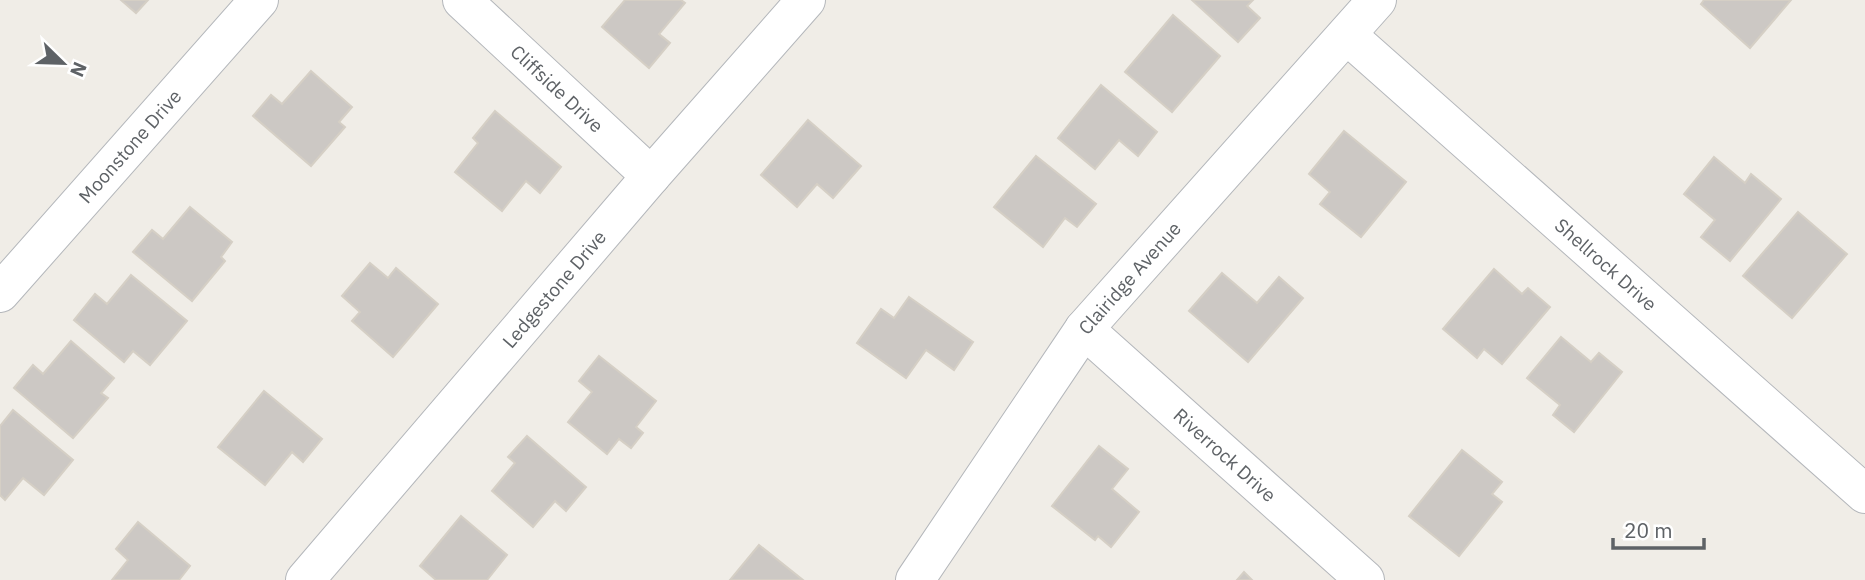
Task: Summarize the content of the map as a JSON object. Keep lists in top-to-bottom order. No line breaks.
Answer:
{"streets":{"street":["Cliffside Drive","Moonstone Drive","Shellrock Drive","Clairidge Avenue","Ledgestone Drive","Riverrock Drive"]},"crossings":[["Cliffside Drive","Ledgestone Drive"],["Shellrock Drive","Clairidge Avenue"],["Clairidge Avenue","Riverrock Drive"]],"scale_bar":"20 m","north":"bottom right"}
